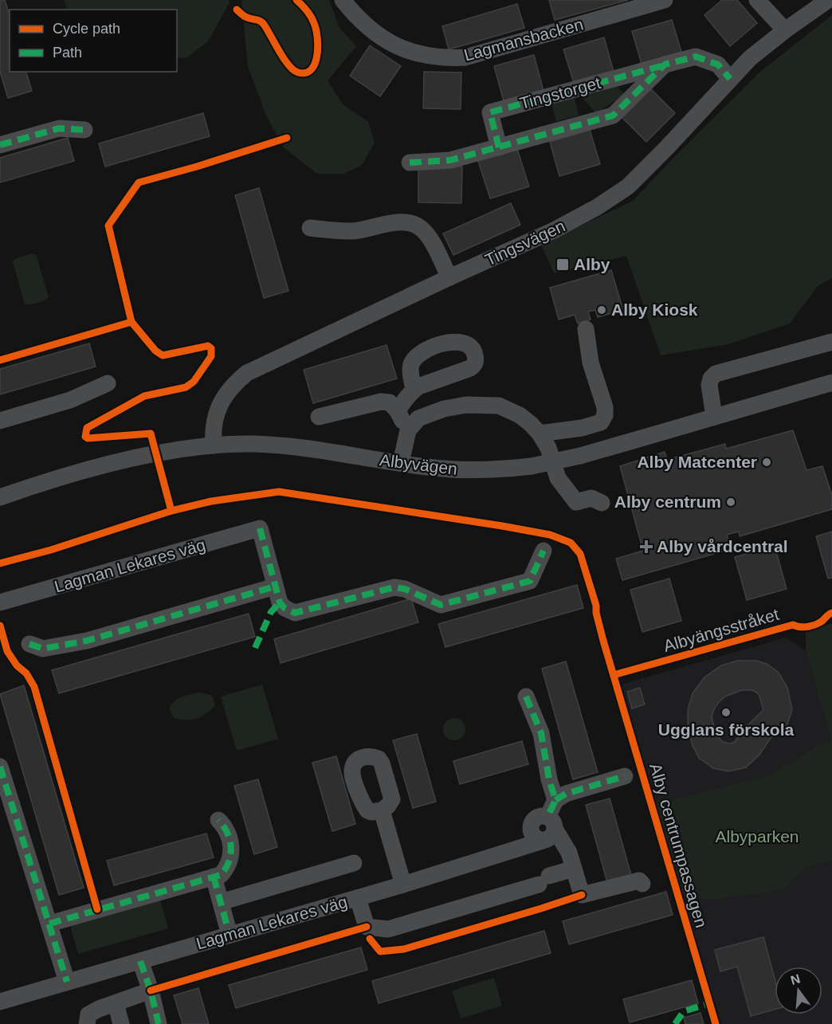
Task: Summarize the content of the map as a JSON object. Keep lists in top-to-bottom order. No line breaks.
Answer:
{"streets":{"street":["Lagmansbacken","Tingstorget","Tingsvägen","Albyvägen","Lagman Lekares väg"],"cycle path":["Albyängsstråket","Alby centrumpassagen"]},"crossings":[["Tingstorget","Tingsvägen"],["Tingsvägen","Albyvägen"]],"parks":["Albyparken"],"places":{"transit":["Alby"],"other":["Alby Kiosk","Alby Matcenter","Alby centrum","Ugglans förskola"],"health":["Alby vårdcentral"]},"legend":["Cycle path","Path"],"north":"top"}
